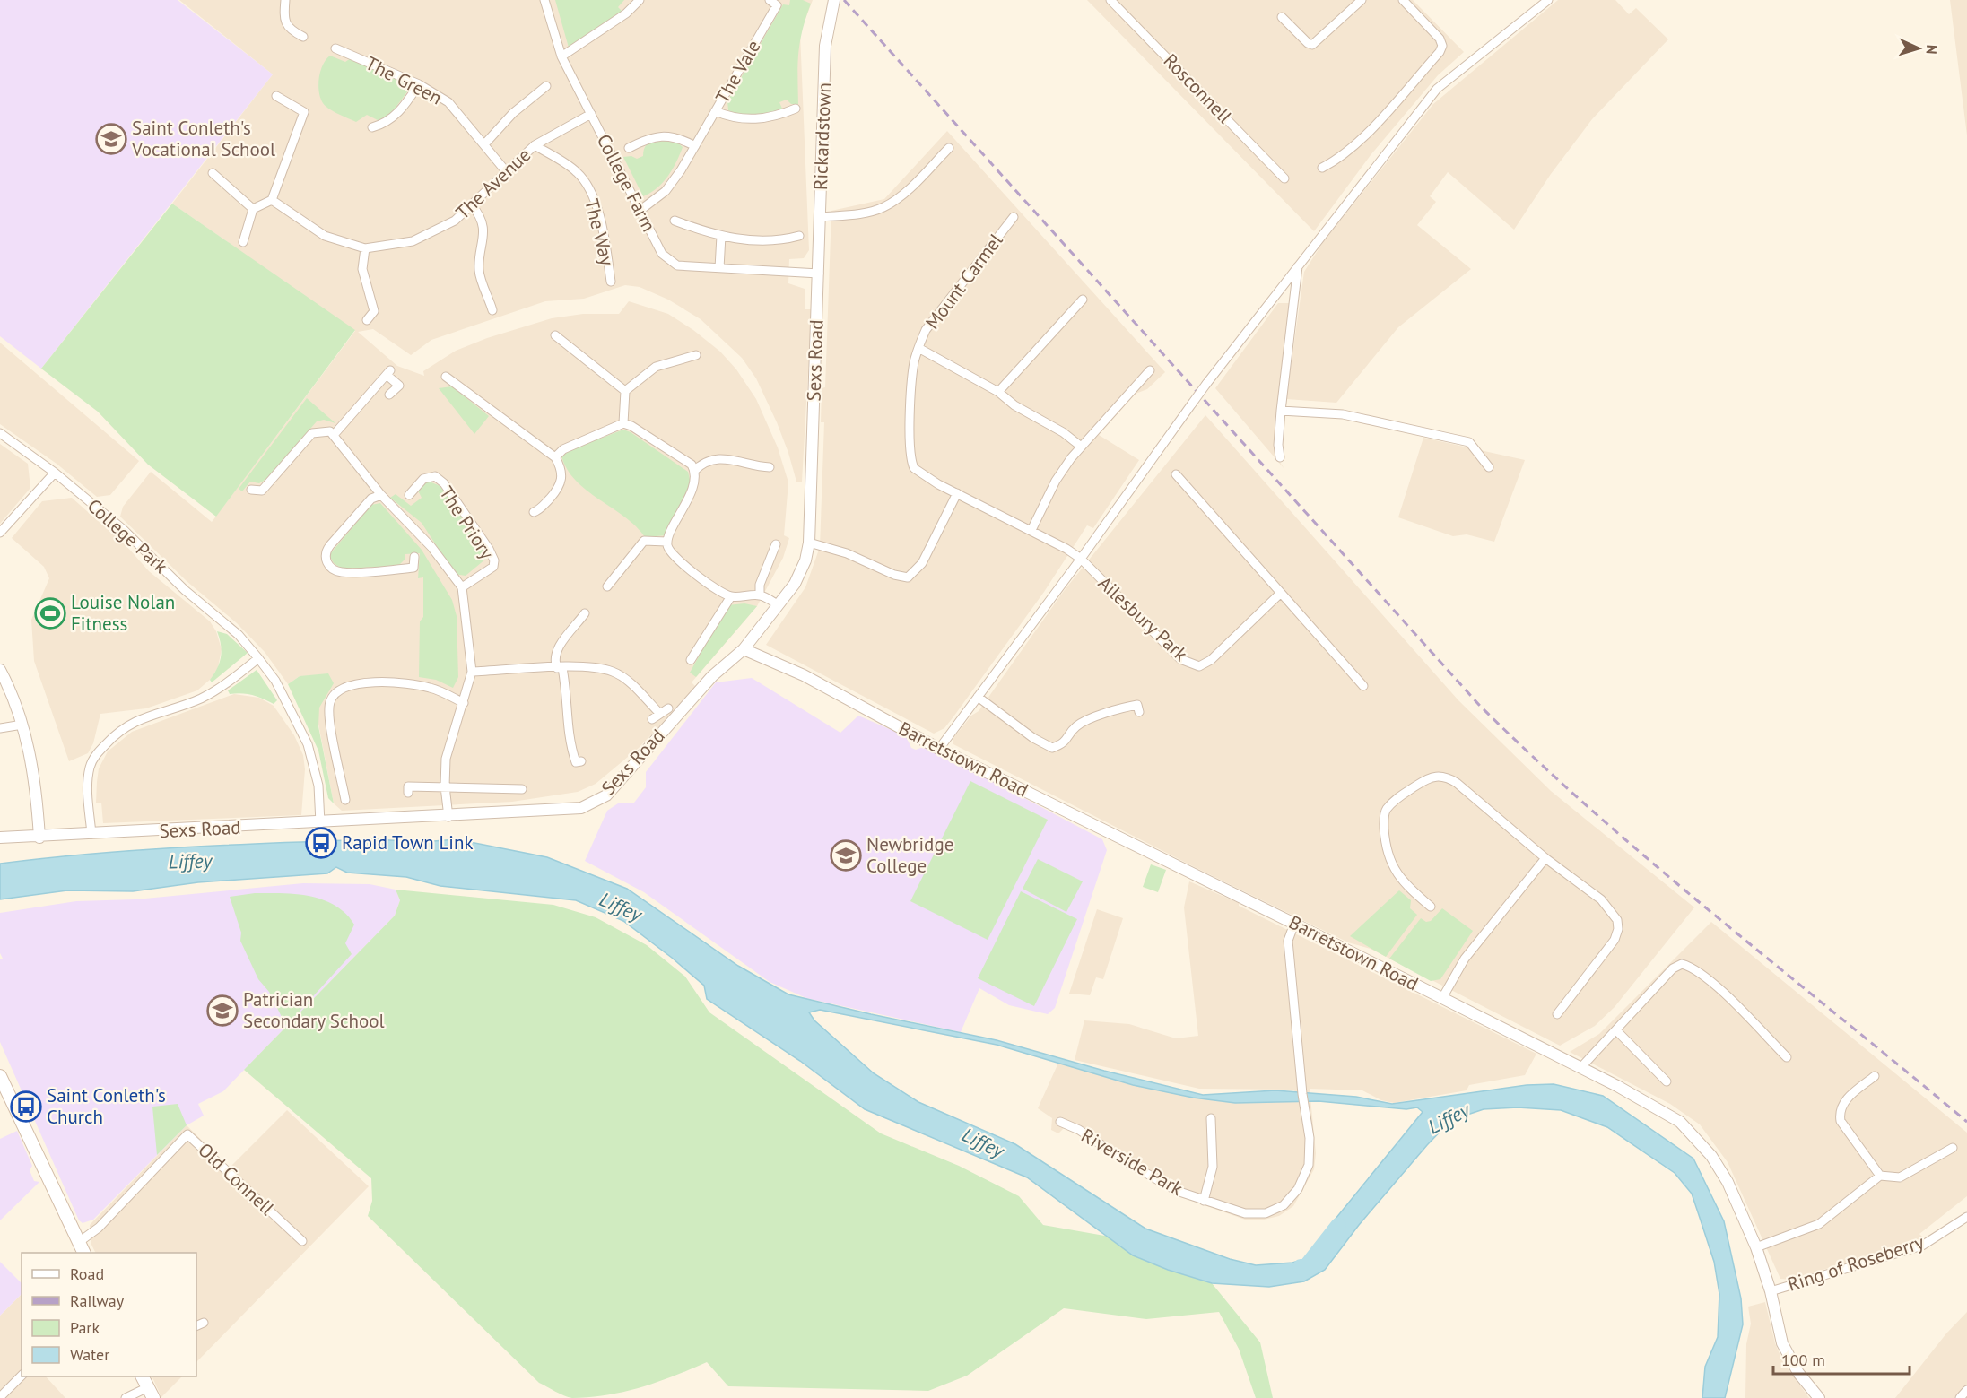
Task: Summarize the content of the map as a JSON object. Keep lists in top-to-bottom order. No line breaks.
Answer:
{"streets":{"street":["The Vale","The Green","Rosconnell","Rickardstown","College Farm","The Avenue","The Way","Mount Carmel","Sexs Road","The Priory","College Park","Ailesbury Park","Barretstown Road","Riverside Park","Old Connell","Ring of Roseberry"]},"crossings":[["The Vale","College Farm"],["The Green","The Avenue"],["Rickardstown","College Farm"],["Rickardstown","Sexs Road"],["College Farm","The Avenue"],["College Farm","Sexs Road"],["The Avenue","The Way"],["Mount Carmel","Ailesbury Park"],["Sexs Road","College Park"],["Sexs Road","Barretstown Road"],["Barretstown Road","Riverside Park"],["Barretstown Road","Ring of Roseberry"]],"water":["Liffey"],"places":{"school or university":["Saint Conleth's Vocational School","Newbridge College","Patrician Secondary School"],"sports":["Louise Nolan Fitness"],"bus stop":["Rapid Town Link","Saint Conleth's Church"]},"legend":["Road","Railway","Park","Water"],"scale_bar":"100 m","north":"right"}
